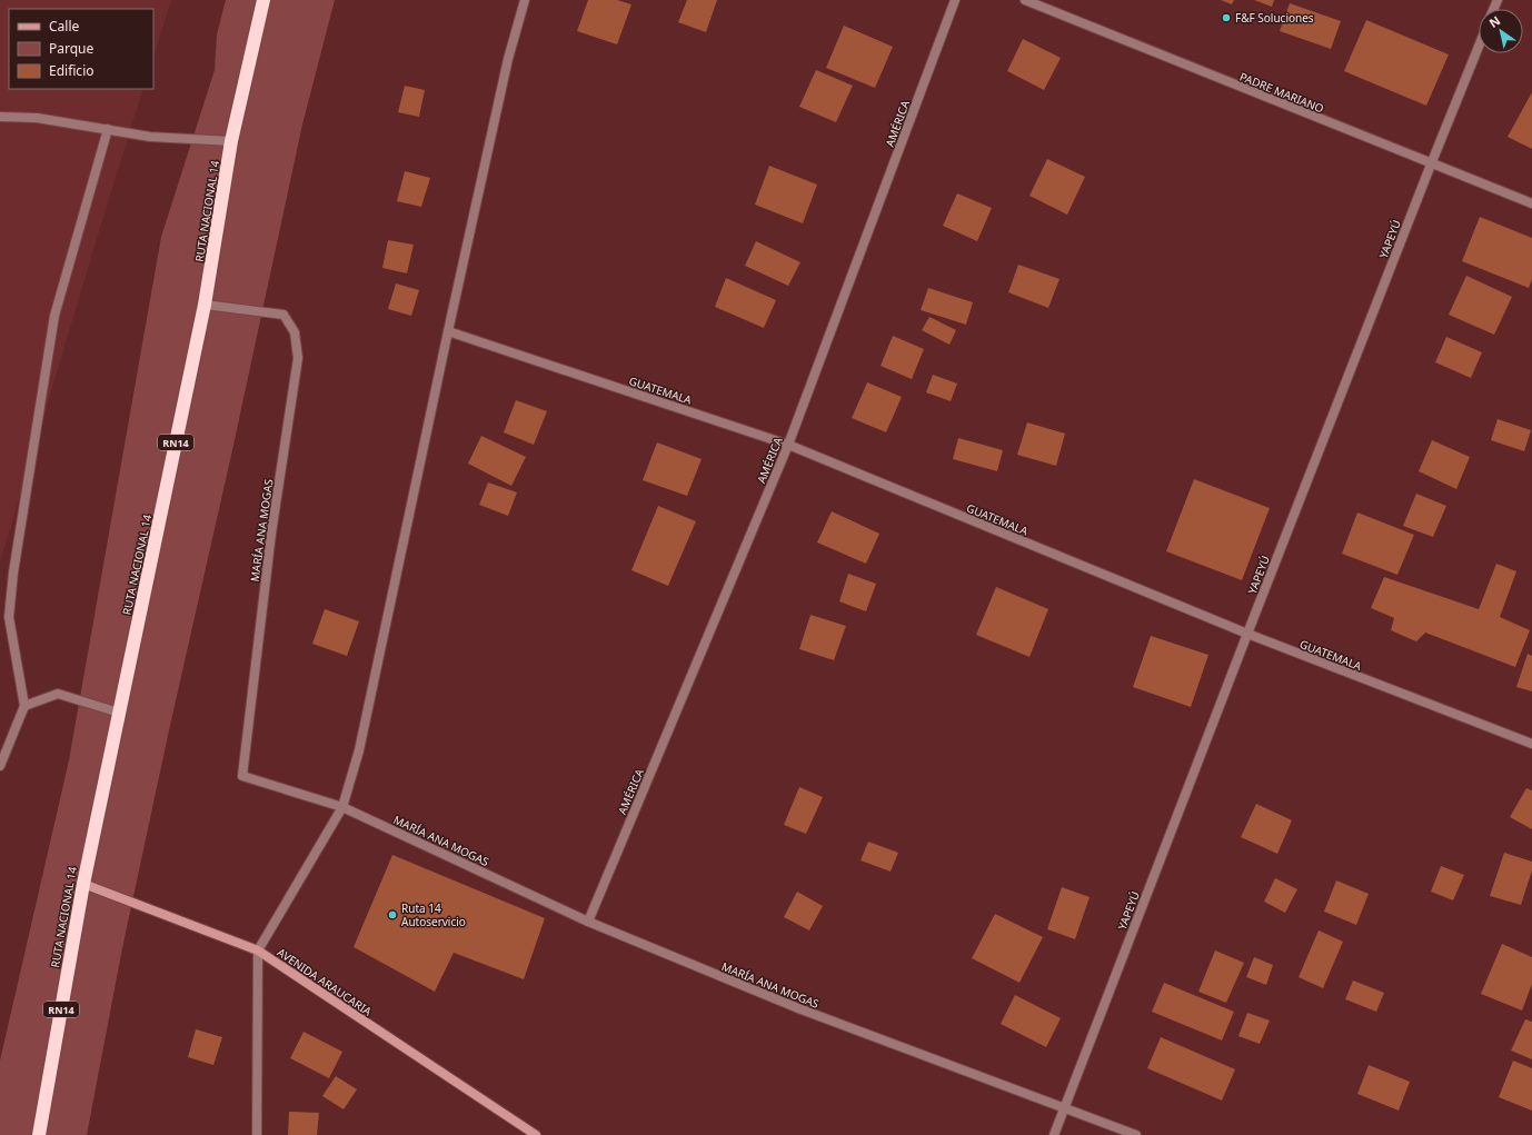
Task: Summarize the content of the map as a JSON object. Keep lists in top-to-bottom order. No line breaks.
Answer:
{"streets":{"highway":["RUTA NACIONAL 14","RN14"],"main road":["AVENIDA ARAUCARIA"],"street":["PADRE MARIANO","AMÉRICA","YAPEYÚ","GUATEMALA","MARÍA ANA MOGAS"]},"crossings":[["PADRE MARIANO","YAPEYÚ"],["AMÉRICA","GUATEMALA"],["AMÉRICA","MARÍA ANA MOGAS"],["RUTA NACIONAL 14","MARÍA ANA MOGAS"],["RUTA NACIONAL 14","AVENIDA ARAUCARIA"],["YAPEYÚ","GUATEMALA"],["YAPEYÚ","MARÍA ANA MOGAS"]],"places":["F&F Soluciones","Ruta 14 Autoservicio"],"legend":["Calle","Parque","Edificio"],"north":"top left"}
